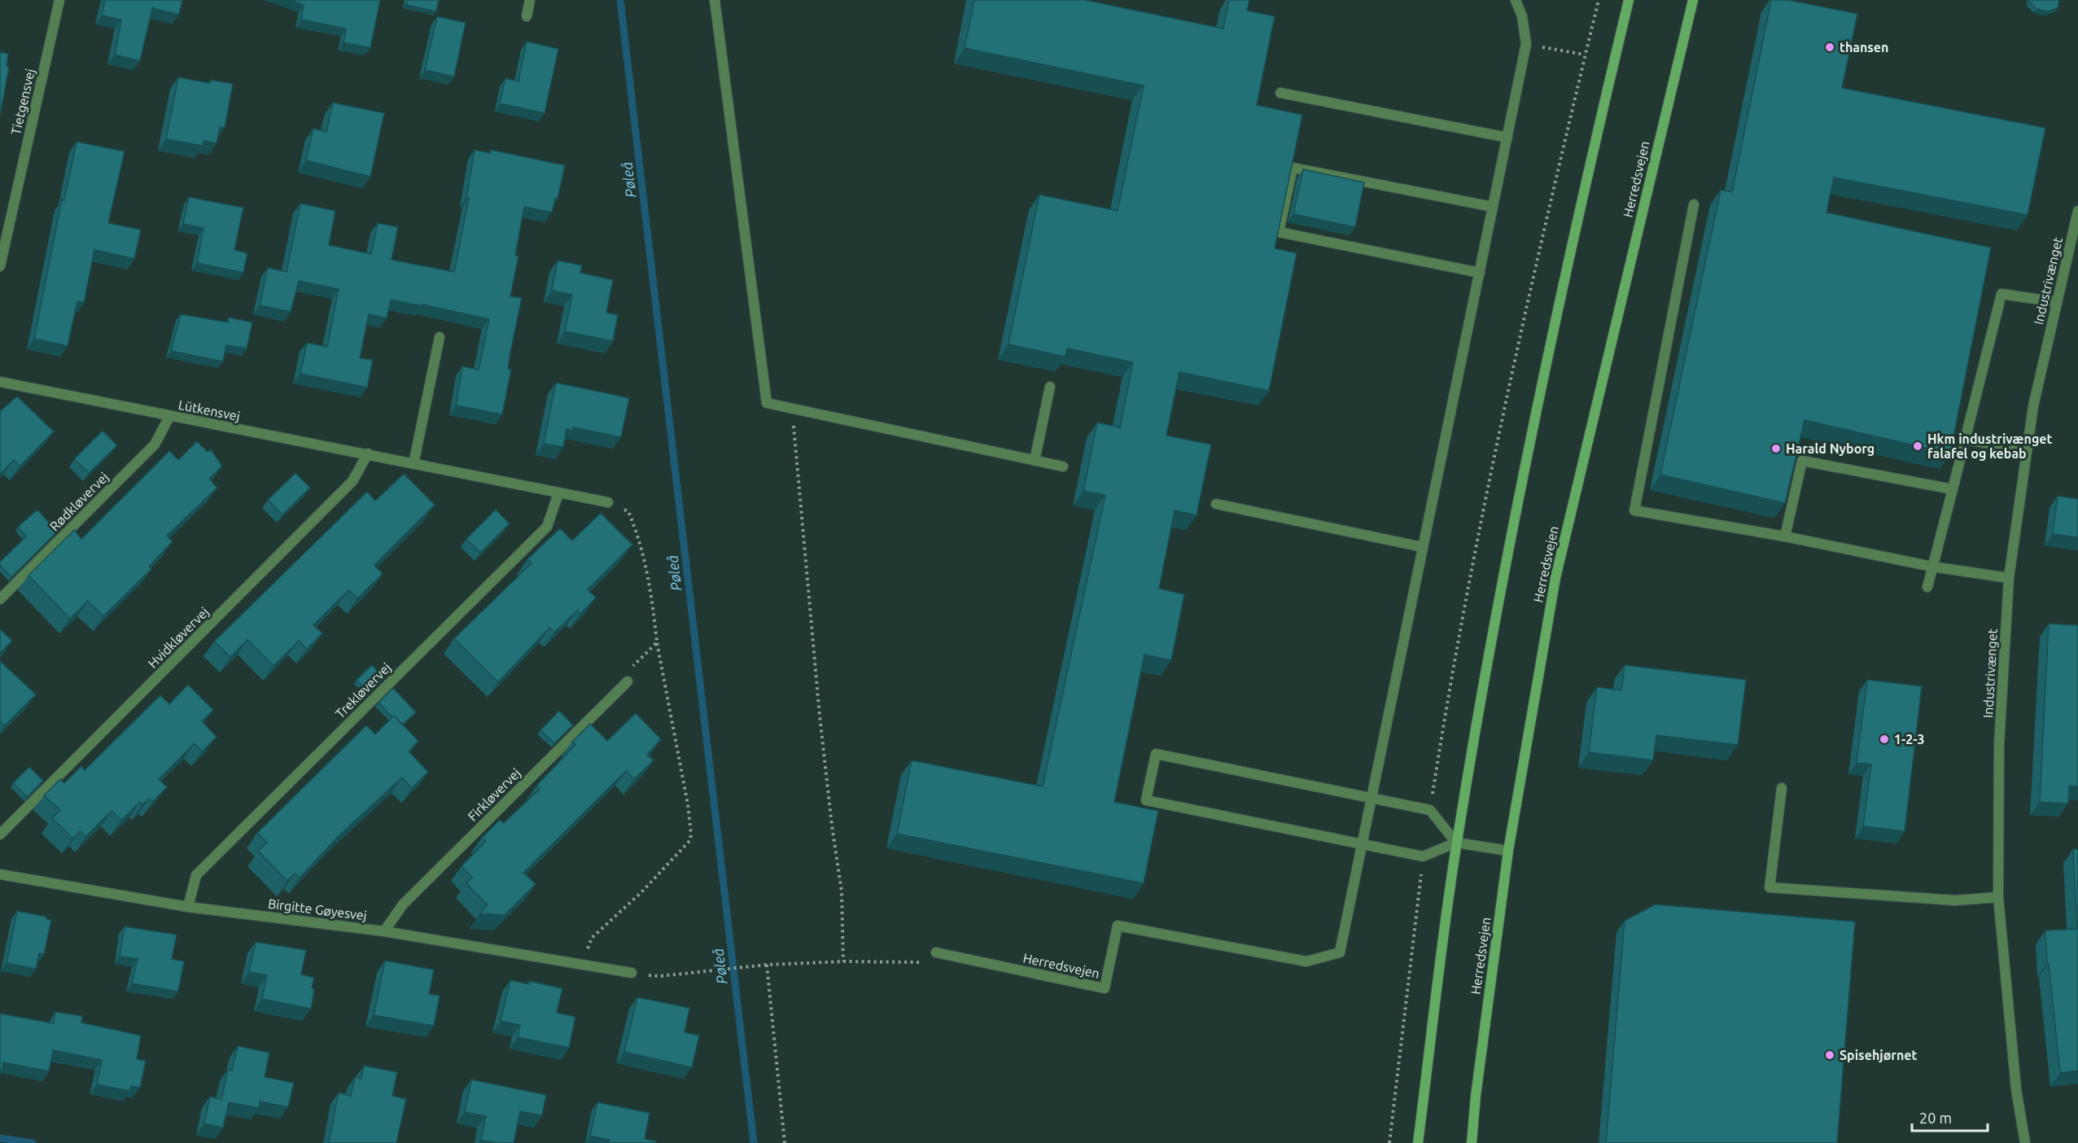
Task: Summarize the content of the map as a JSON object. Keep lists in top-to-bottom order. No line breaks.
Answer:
{"streets":{"street":["Tietgensvej","Herredsvejen","Industrivænget","Lütkensvej","Rødkløvervej","Hvidkløvervej","Trekløvervej","Firkløvervej","Birgitte Gøyesvej"]},"crossings":[["Lütkensvej","Rødkløvervej"],["Lütkensvej","Hvidkløvervej"],["Lütkensvej","Trekløvervej"],["Trekløvervej","Birgitte Gøyesvej"],["Firkløvervej","Birgitte Gøyesvej"]],"water":["Pøleå"],"places":["thansen","Hkm industrivænget falafel og kebab","Harald Nyborg","1-2-3","Spisehjørnet"],"scale_bar":"20 m"}
